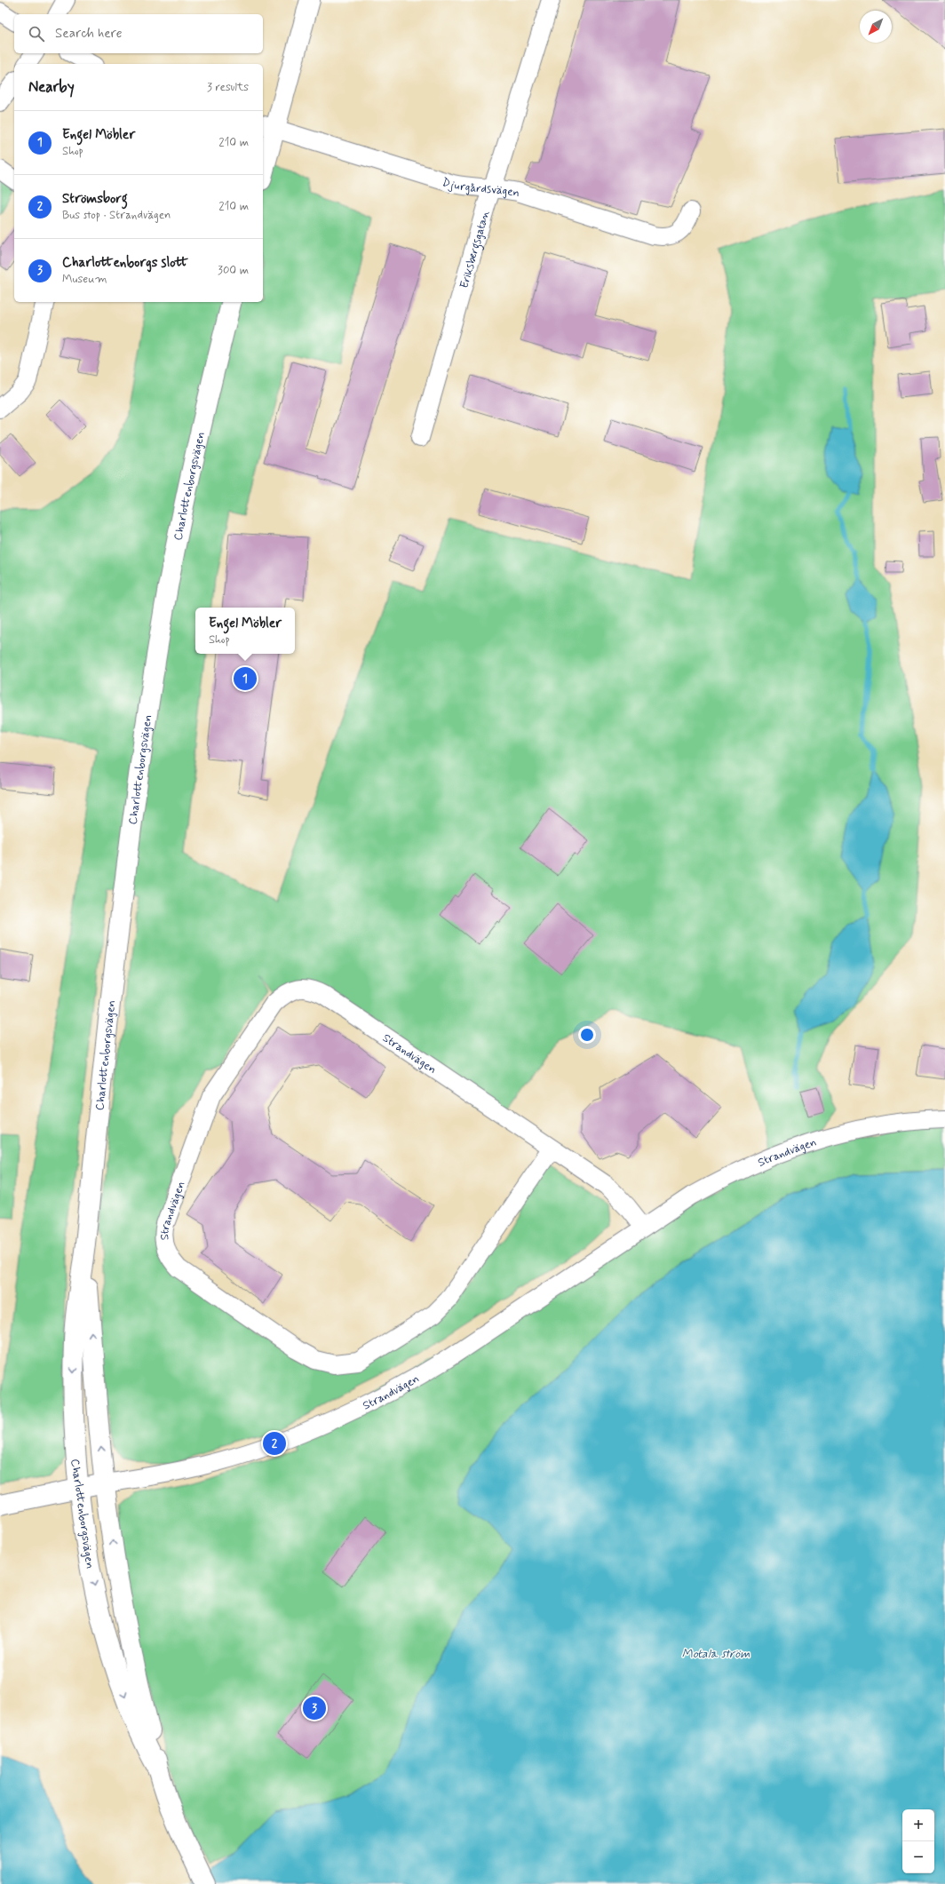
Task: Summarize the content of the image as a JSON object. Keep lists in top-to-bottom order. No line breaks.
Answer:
{"streets":{"main road":["Charlottenborgsvägen","Strandvägen"],"street":["Djurgårdsvägen","Eriksbergsgatan"]},"crossings":[["Djurgårdsvägen","Eriksbergsgatan"],["Charlottenborgsvägen","Strandvägen"]],"water":["Motala ström"],"north":"bottom left","page":{"search":"Search here","heading":["Nearby","3 results"],"list":[{"mark":"1","name":"Engel Möbler","note":"Shop","value":"210 m"},{"mark":"2","name":"Strömsborg","note":"Bus stop · Strandvägen","value":"210 m"},{"mark":"3","name":"Charlottenborgs slott","note":"Museum","value":"300 m"}],"popup":["Engel Möbler","Shop"],"pins":["1","2","3"],"map_buttons":["+","−"]}}
